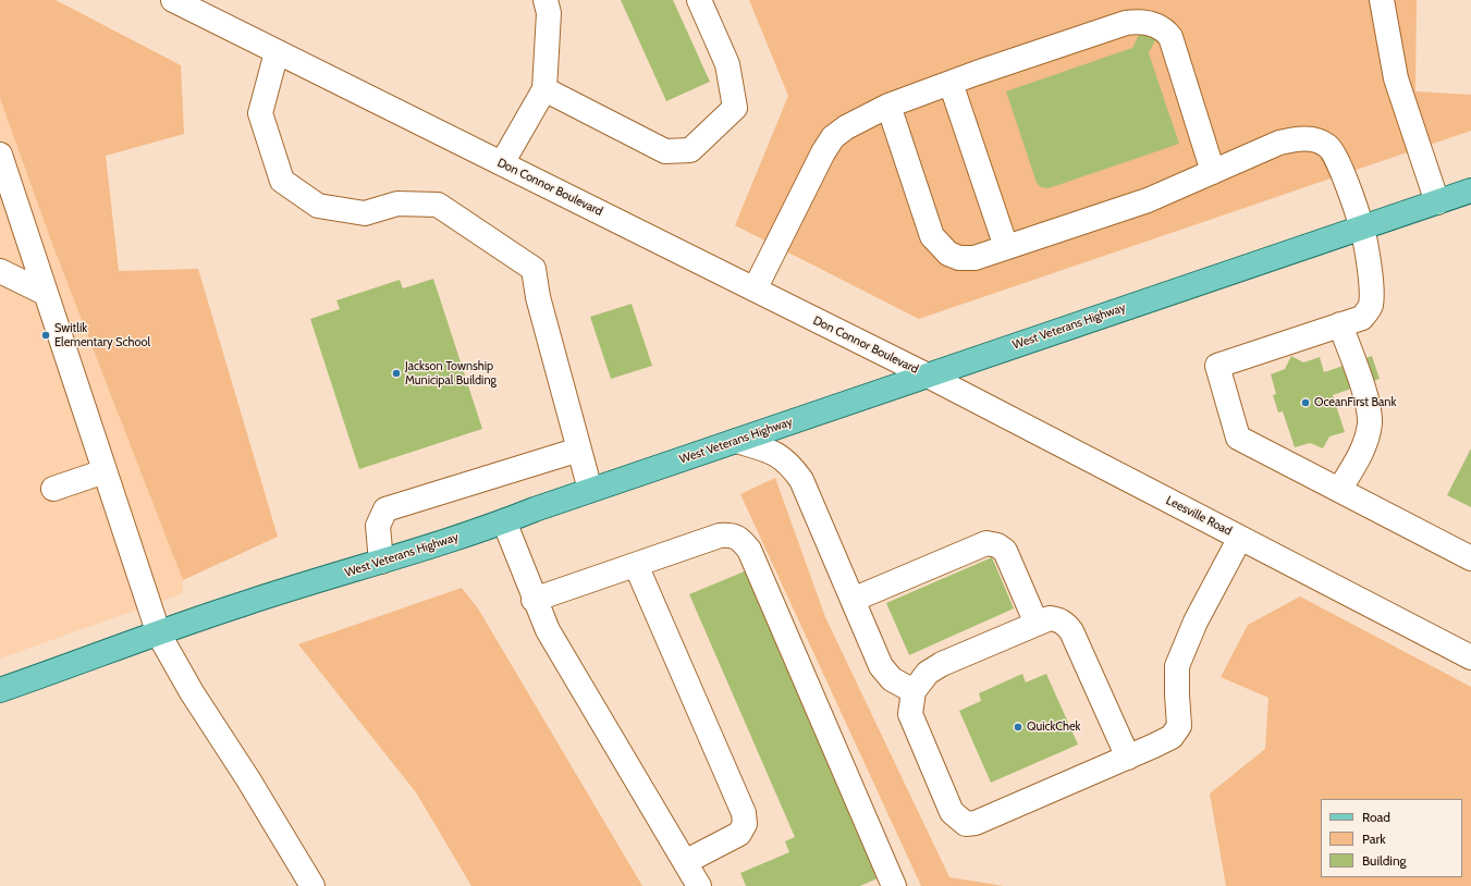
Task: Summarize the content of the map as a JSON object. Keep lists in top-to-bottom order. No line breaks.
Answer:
{"streets":{"main road":["West Veterans Highway"],"street":["Don Connor Boulevard","Leesville Road"]},"crossings":[["Don Connor Boulevard","West Veterans Highway"],["Don Connor Boulevard","Leesville Road"],["West Veterans Highway","Leesville Road"]],"places":["Switlik Elementary School","Jackson Township Municipal Building","OceanFirst Bank","QuickChek"],"legend":["Road","Park","Building"]}
